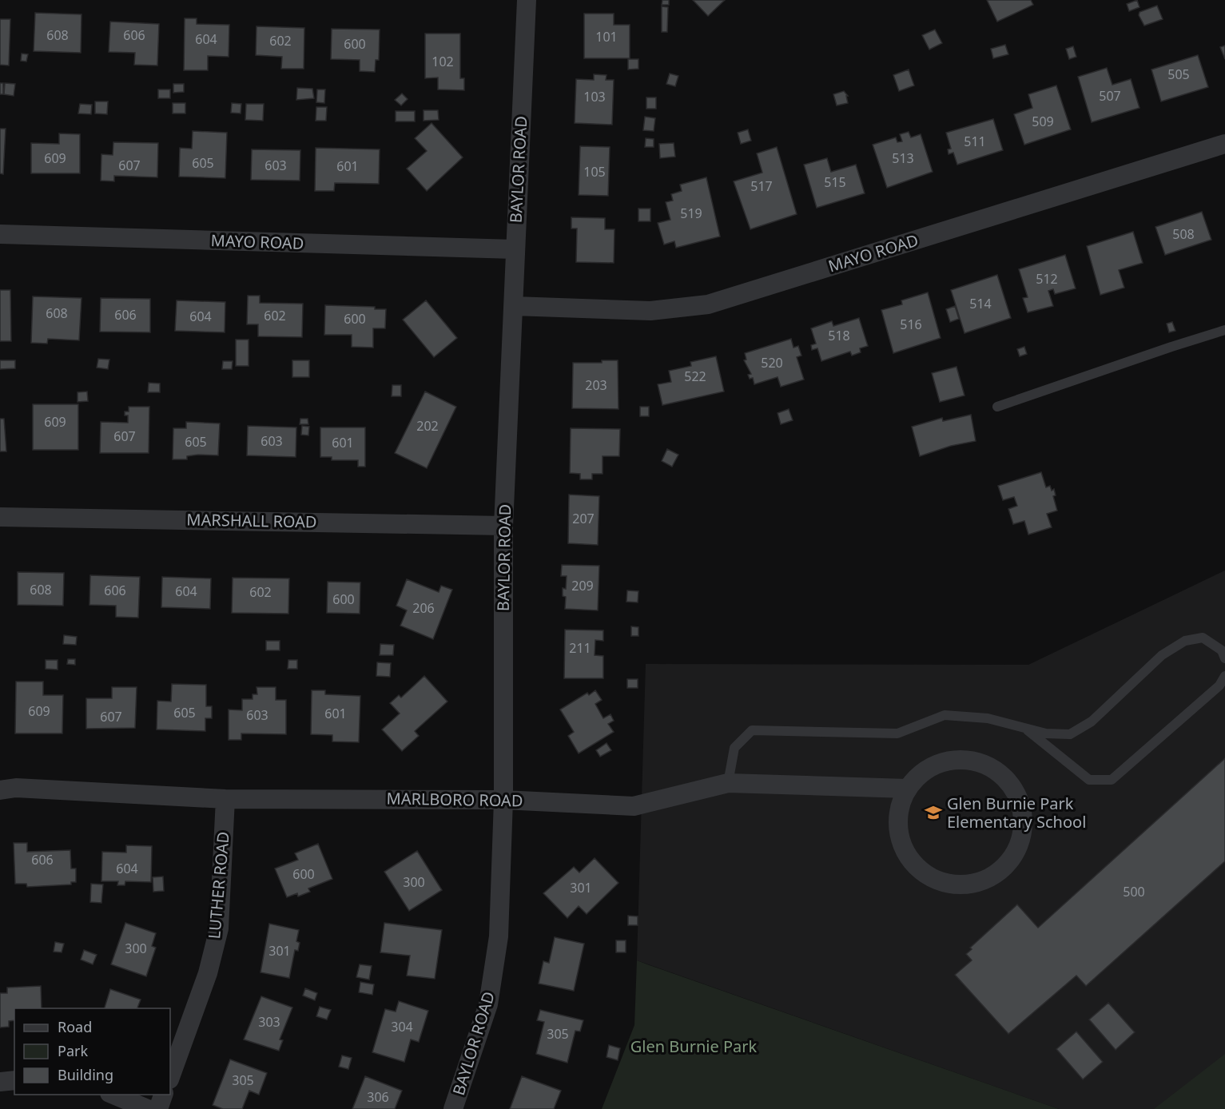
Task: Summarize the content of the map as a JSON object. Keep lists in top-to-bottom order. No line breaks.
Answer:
{"streets":{"street":["BAYLOR ROAD","MAYO ROAD","MARSHALL ROAD","MARLBORO ROAD","LUTHER ROAD"]},"crossings":[["BAYLOR ROAD","MAYO ROAD"],["BAYLOR ROAD","MARSHALL ROAD"],["BAYLOR ROAD","MARLBORO ROAD"],["MARLBORO ROAD","LUTHER ROAD"]],"parks":["Glen Burnie Park"],"places":{"school or university":["Glen Burnie Park Elementary School"]},"house_numbers":["608","606","101","604","602","600","102","505","507","103","509","511","609","513","605","607","603","601","105","515","517","519","508","512","514","608","606","602","604","600","516","518","520","522","203","609","202","607","603","605","601","207","209","608","606","604","602","600","206","211","609","605","601","603","607","606","604","600","300","301","500","300","301","303","304","305","305","306"],"legend":["Road","Park","Building"]}
